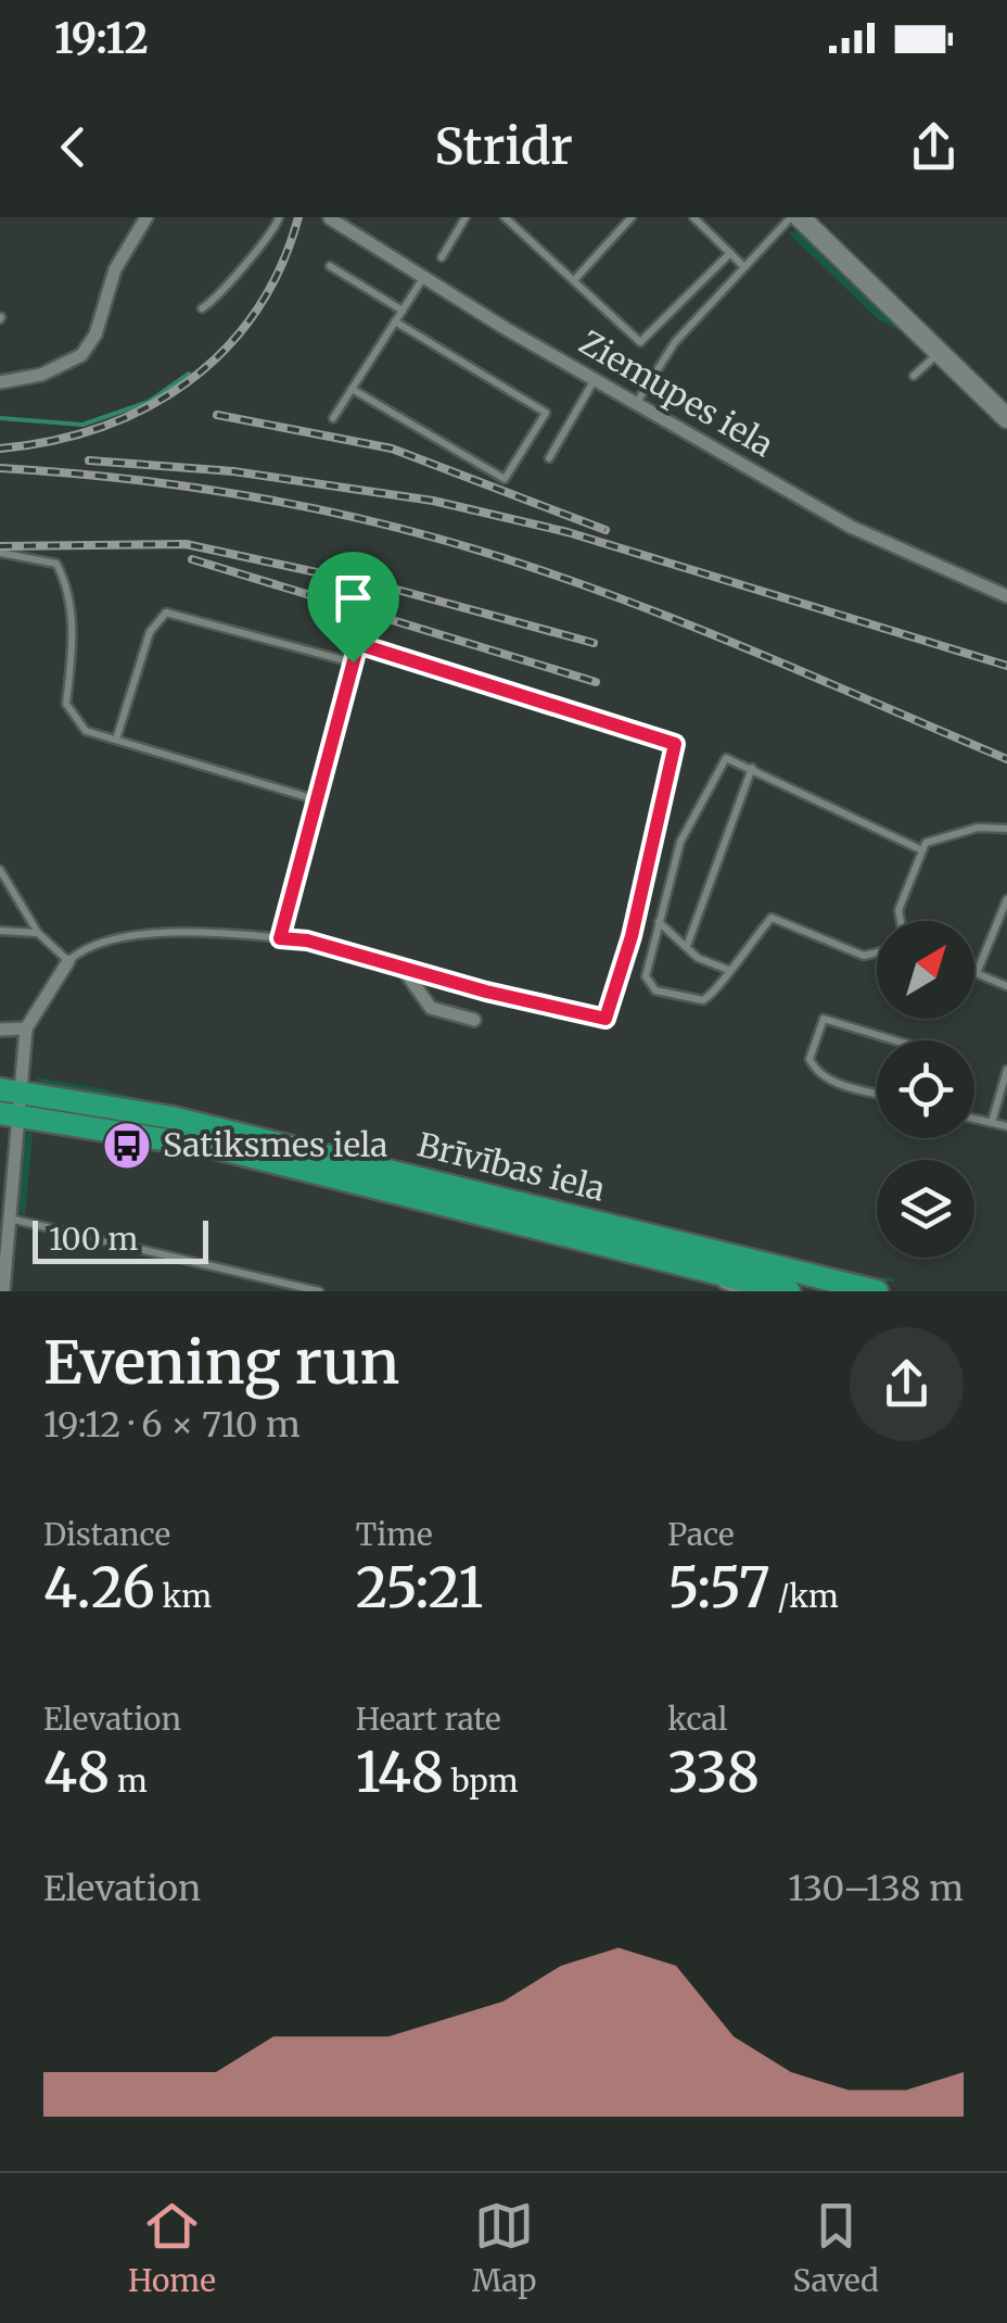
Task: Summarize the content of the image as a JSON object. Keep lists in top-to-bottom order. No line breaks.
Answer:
{"streets":{"highway":["Brīvības iela"],"street":["Ziemupes iela"]},"places":{"bus stop":["Satiksmes iela"]},"scale_bar":"100 m","north":"top right","page":{"status":"19:12","header":"Stridr","scale":"100 m","heading":["Evening run","19:12 · 6 × 710 m"],"stats":[["Distance","4.26 km"],["Time","25:21"],["Pace","5:57 /km"],["Elevation","48 m"],["Heart rate","148 bpm"],["kcal","338"]],"chart":["Elevation","130–138 m"],"tabs":["Home","Map","Saved"]}}
